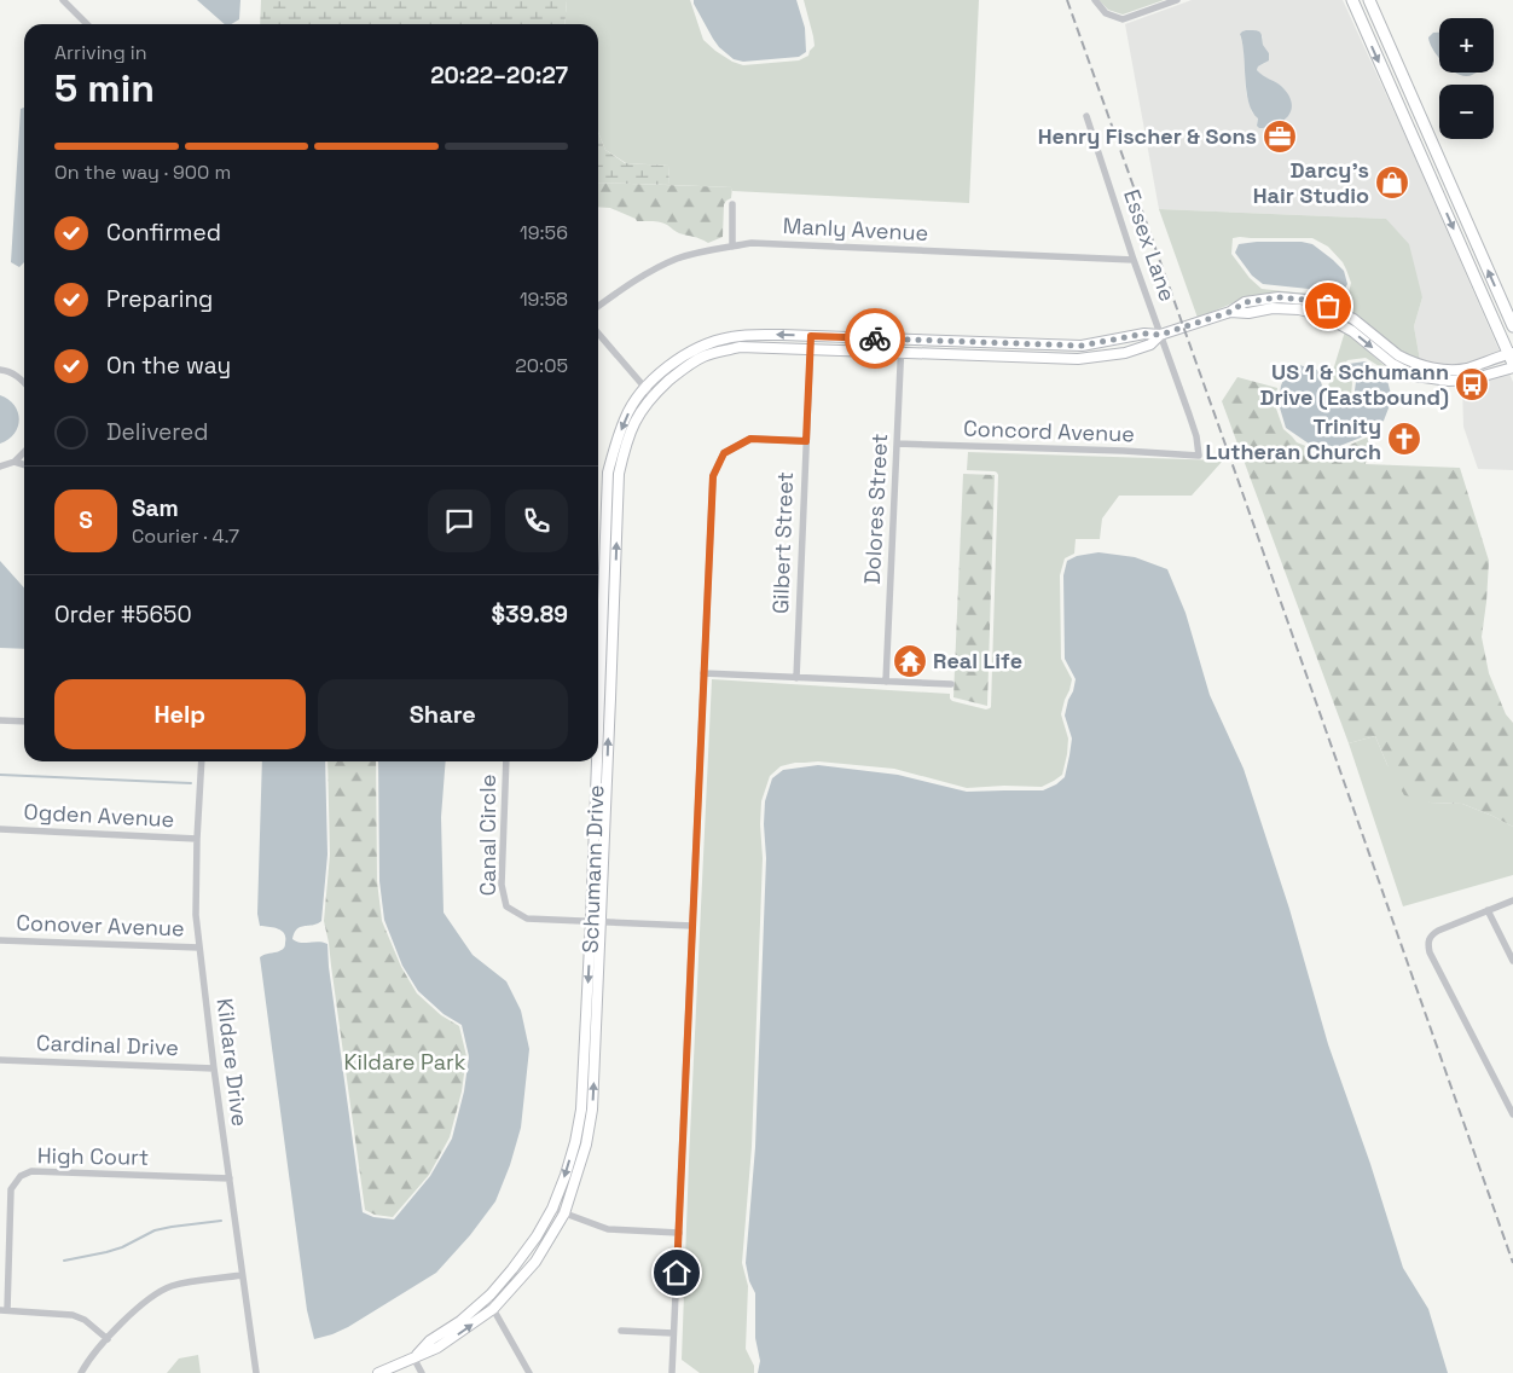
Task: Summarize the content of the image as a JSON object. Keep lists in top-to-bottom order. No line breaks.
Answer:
{"streets":{"street":["Manly Avenue","Essex Lane","Concord Avenue","Dolores Street","Gilbert Street","Ogden Avenue","Canal Circle","Schumann Drive","Conover Avenue","Cardinal Drive","Kildare Drive","High Court"]},"crossings":[["Manly Avenue","Essex Lane"],["Essex Lane","Concord Avenue"],["Essex Lane","Schumann Drive"],["Concord Avenue","Dolores Street"],["Dolores Street","Schumann Drive"],["Gilbert Street","Schumann Drive"],["Ogden Avenue","Kildare Drive"],["Canal Circle","Schumann Drive"],["Conover Avenue","Kildare Drive"],["Cardinal Drive","Kildare Drive"],["Kildare Drive","High Court"]],"parks":["Kildare Park"],"places":{"office":["Henry Fischer & Sons"],"shop":["Darcy's Hair Studio"],"bus stop":["US 1 & Schumann Drive (Eastbound)"],"church":["Trinity Lutheran Church"],"temple":["Real Life"]},"page":{"map_buttons":["+","−"],"heading":["5 min","Arriving in","20:22–20:27"],"panel":["Sam","Courier · 4.7","Order #5650","$39.89"],"bar":"On the way · 900 m","list":[["Confirmed","19:56"],["Preparing","19:58"],["On the way","20:05"],"Delivered"],"round":"S","buttons":["Help","Share"]}}
